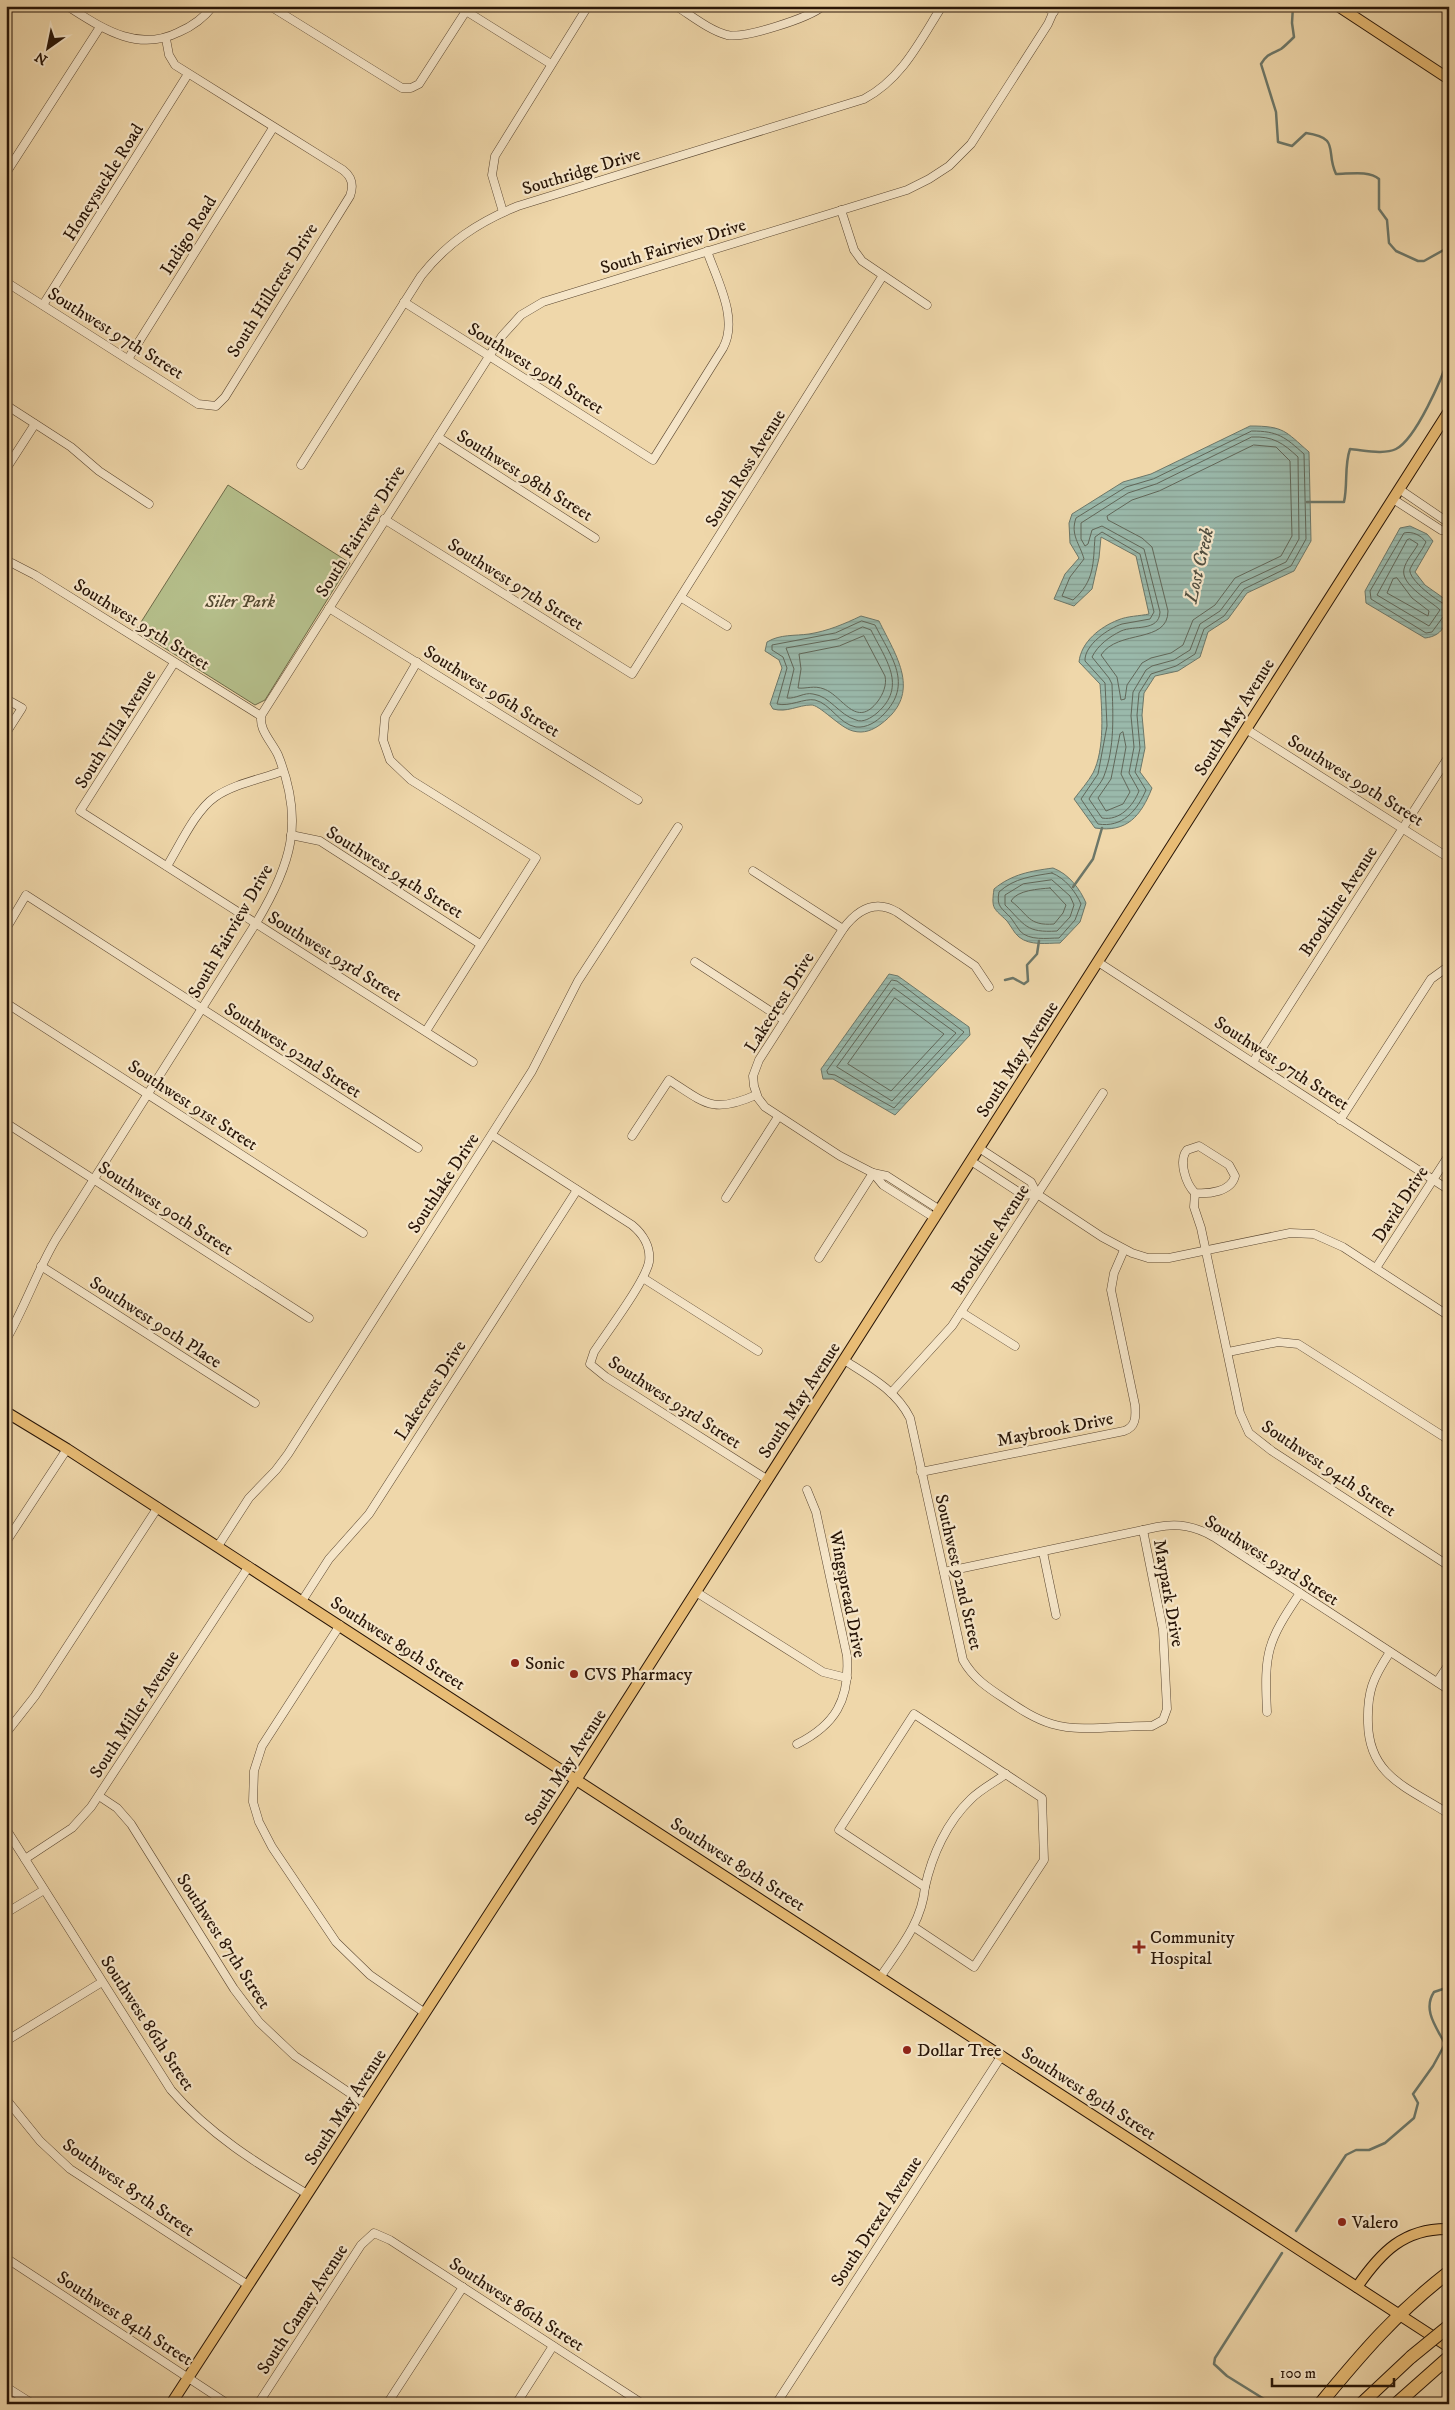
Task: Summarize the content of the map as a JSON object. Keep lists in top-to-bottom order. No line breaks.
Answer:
{"streets":{"main road":["South May Avenue","Southwest 89th Street"],"street":["Southridge Drive","Honeysuckle Road","Indigo Road","South Fairview Drive","South Hillcrest Drive","Southwest 97th Street","Southwest 99th Street","South Ross Avenue","Southwest 98th Street","Southwest 95th Street","Southwest 96th Street","South Villa Avenue","Southwest 94th Street","Brookline Avenue","Southwest 93rd Street","Lakecrest Drive","Southwest 92nd Street","Southwest 91st Street","Southlake Drive","David Drive","Southwest 90th Street","Southwest 90th Place","Maybrook Drive","Maypark Drive","Wingspread Drive","South Miller Avenue","Southwest 87th Street","Southwest 86th Street","Southwest 85th Street","South Drexel Avenue","South Camay Avenue","Southwest 84th Street"]},"crossings":[["Southridge Drive","Southwest 99th Street"],["Honeysuckle Road","Southwest 97th Street"],["Indigo Road","South Hillcrest Drive"],["Indigo Road","Southwest 97th Street"],["South Fairview Drive","Southwest 97th Street"],["South Fairview Drive","Southwest 99th Street"],["South Fairview Drive","Southwest 98th Street"],["South Fairview Drive","Southwest 95th Street"],["South Fairview Drive","Southwest 96th Street"],["South Fairview Drive","Southwest 94th Street"],["South Fairview Drive","Southwest 93rd Street"],["South Fairview Drive","Southwest 92nd Street"],["South Fairview Drive","Southwest 91st Street"],["South Fairview Drive","Southwest 90th Street"],["South Fairview Drive","Southwest 90th Place"],["South Hillcrest Drive","Southwest 97th Street"],["Southwest 97th Street","South Ross Avenue"],["Southwest 97th Street","South May Avenue"],["Southwest 97th Street","Brookline Avenue"],["Southwest 97th Street","David Drive"],["Southwest 99th Street","South May Avenue"],["Southwest 99th Street","Brookline Avenue"],["Southwest 95th Street","South Villa Avenue"],["South May Avenue","Southwest 93rd Street"],["South May Avenue","Southwest 92nd Street"],["South May Avenue","Southwest 89th Street"],["South May Avenue","Southwest 87th Street"],["South May Avenue","Southwest 86th Street"],["South May Avenue","Southwest 85th Street"],["South May Avenue","Southwest 84th Street"],["South Villa Avenue","Southwest 93rd Street"],["Brookline Avenue","Southwest 92nd Street"],["Southwest 93rd Street","Lakecrest Drive"],["Southwest 93rd Street","Southwest 92nd Street"],["Southwest 93rd Street","Southlake Drive"],["Southwest 93rd Street","Maypark Drive"],["Lakecrest Drive","Southwest 89th Street"],["Southwest 92nd Street","Maybrook Drive"],["Southwest 92nd Street","Maypark Drive"],["Southlake Drive","Southwest 89th Street"],["Southwest 89th Street","South Miller Avenue"],["Southwest 89th Street","South Drexel Avenue"],["South Miller Avenue","Southwest 87th Street"],["South Miller Avenue","Southwest 86th Street"],["Southwest 86th Street","South Camay Avenue"]],"water":["Lost Creek"],"parks":["Siler Park"],"places":{"other":["Sonic","CVS Pharmacy","Dollar Tree","Valero"],"health":["Community Hospital"]},"scale_bar":"100 m","north":"bottom left"}
